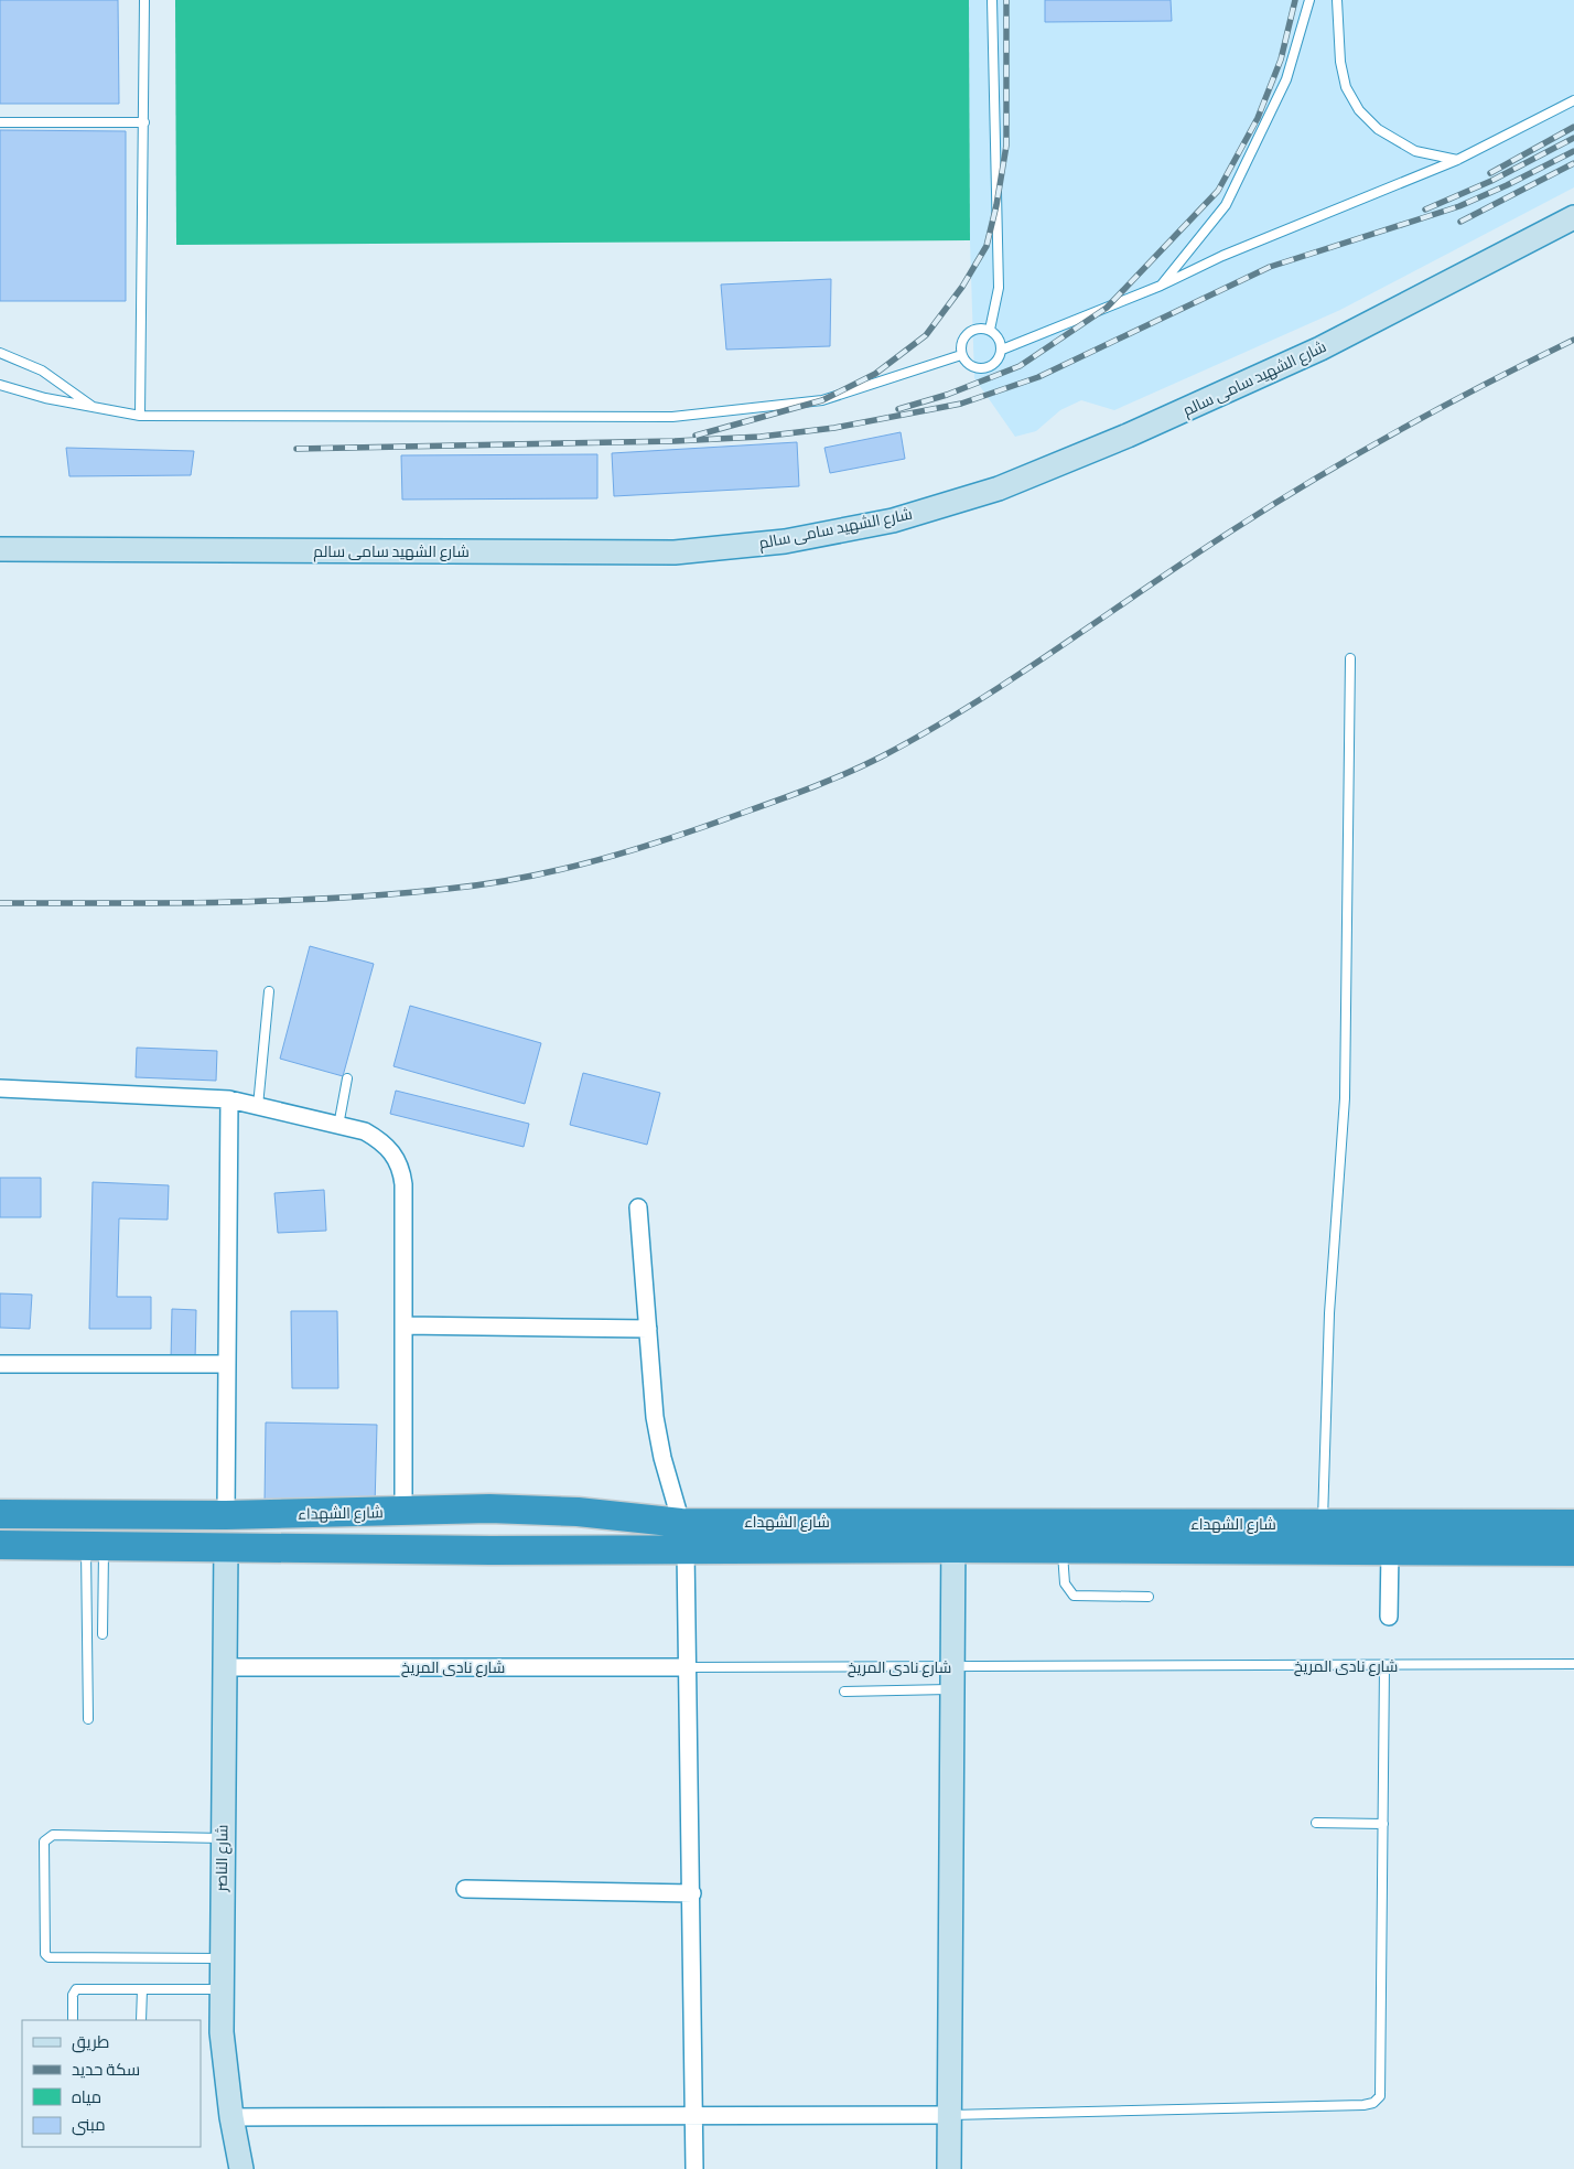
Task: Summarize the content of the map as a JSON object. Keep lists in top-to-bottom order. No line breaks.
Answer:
{"streets":{"highway":["شارع الشهداء"],"main road":["شارع الشهيد سامى سالم","شارع الناصر"],"street":["شارع نادى المريخ"]},"crossings":[["شارع الشهداء","شارع الناصر"],["شارع نادى المريخ","شارع الناصر"]],"legend":["طريق","سكة حديد","مياه","مبنى"]}
